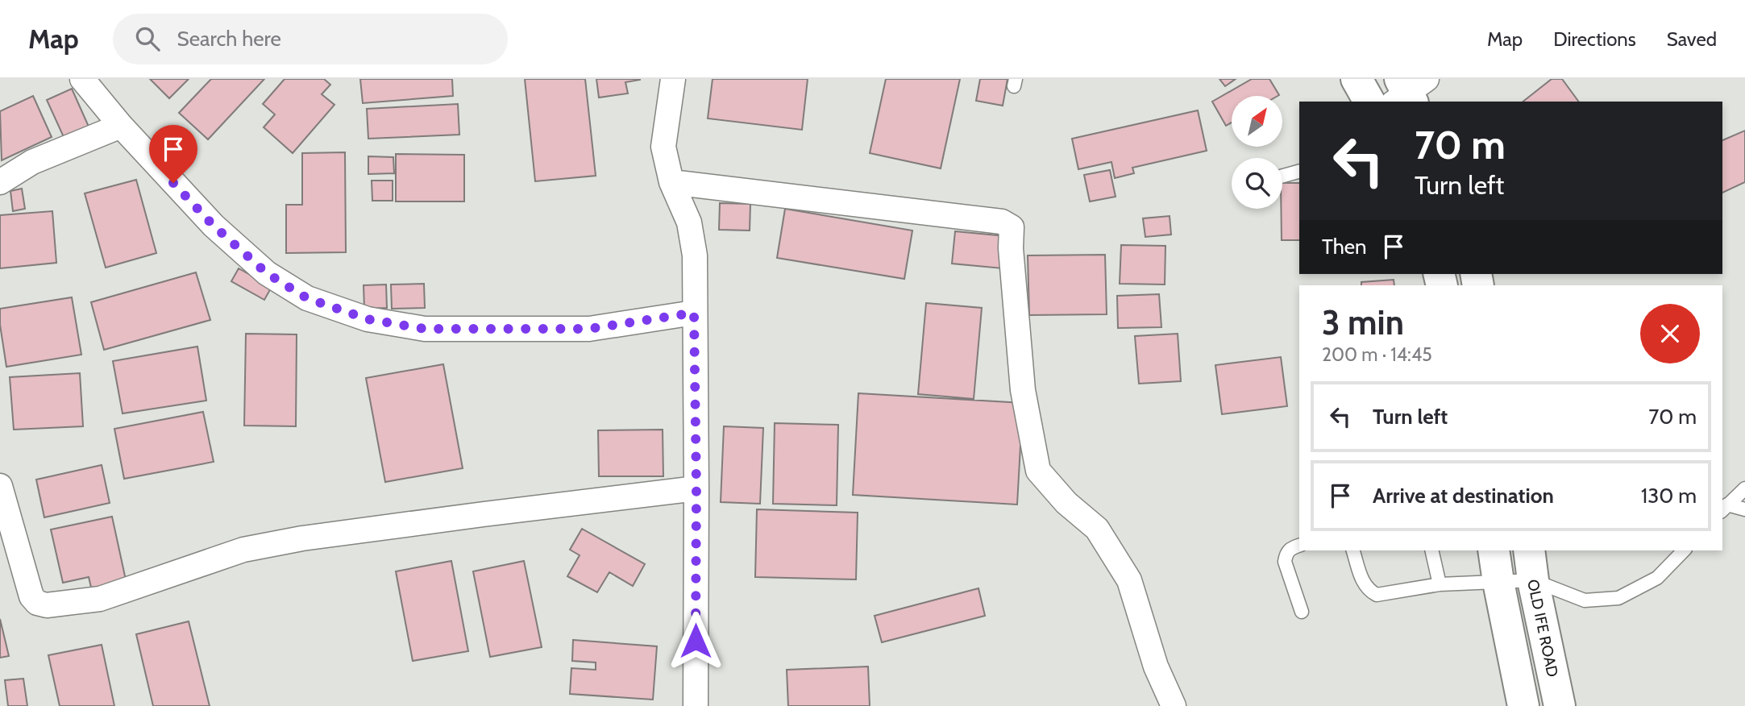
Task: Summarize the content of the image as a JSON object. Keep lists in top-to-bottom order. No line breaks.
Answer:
{"streets":{"main road":["OLD IFE ROAD"]},"north":"top right","page":{"header":"Map","search":"Search here","nav":["Map","Directions","Saved"],"turn":["70 m","Turn left"],"then":"Then","heading":["3 min","200 m · 14:45"],"list":[{"name":"Turn left","value":"70 m"},{"name":"Arrive at destination","value":"130 m"}]}}
